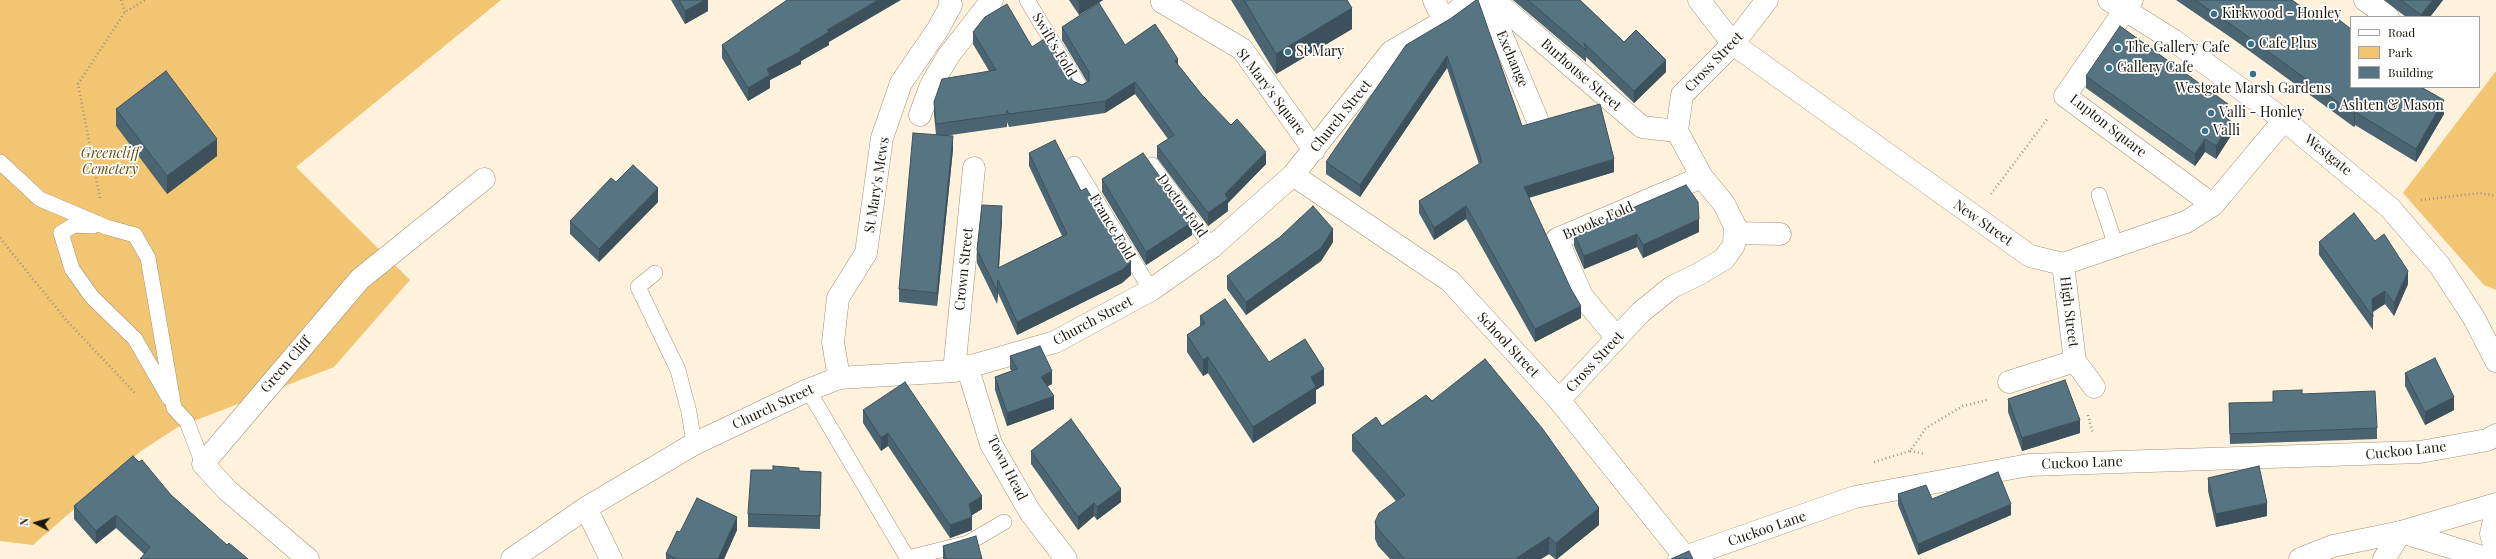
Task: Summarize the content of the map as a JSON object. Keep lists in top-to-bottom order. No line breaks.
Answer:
{"streets":{"street":["Exchange","Cross Street","Burhouse Street","St Mary's Square","Church Street","Lupton Square","Westgate","St Mary's Mews","Brooke Fold","New Street","Crown Street","High Street","School Street","Green Cliff","Cuckoo Lane","Town Head"],"lane":["Swift's Fold","Doctor Fold","France Fold"]},"crossings":[["Cross Street","Burhouse Street"],["Cross Street","Brooke Fold"],["Cross Street","New Street"],["Cross Street","School Street"],["St Mary's Square","Church Street"],["Church Street","St Mary's Mews"],["Church Street","Doctor Fold"],["Church Street","France Fold"],["Church Street","Crown Street"],["Church Street","School Street"],["Church Street","Town Head"],["Lupton Square","Westgate"],["New Street","High Street"],["Crown Street","Town Head"],["School Street","Cuckoo Lane"]],"parks":["Greencliff Cemetery"],"places":["Kirkwood - Honley","Cafe Plus","The Gallery Cafe","St Mary","Gallery Cafe","Westgate Marsh Gardens","Ashten & Mason","Valli - Honley","Valli"],"legend":["Road","Park","Building"],"north":"left"}
